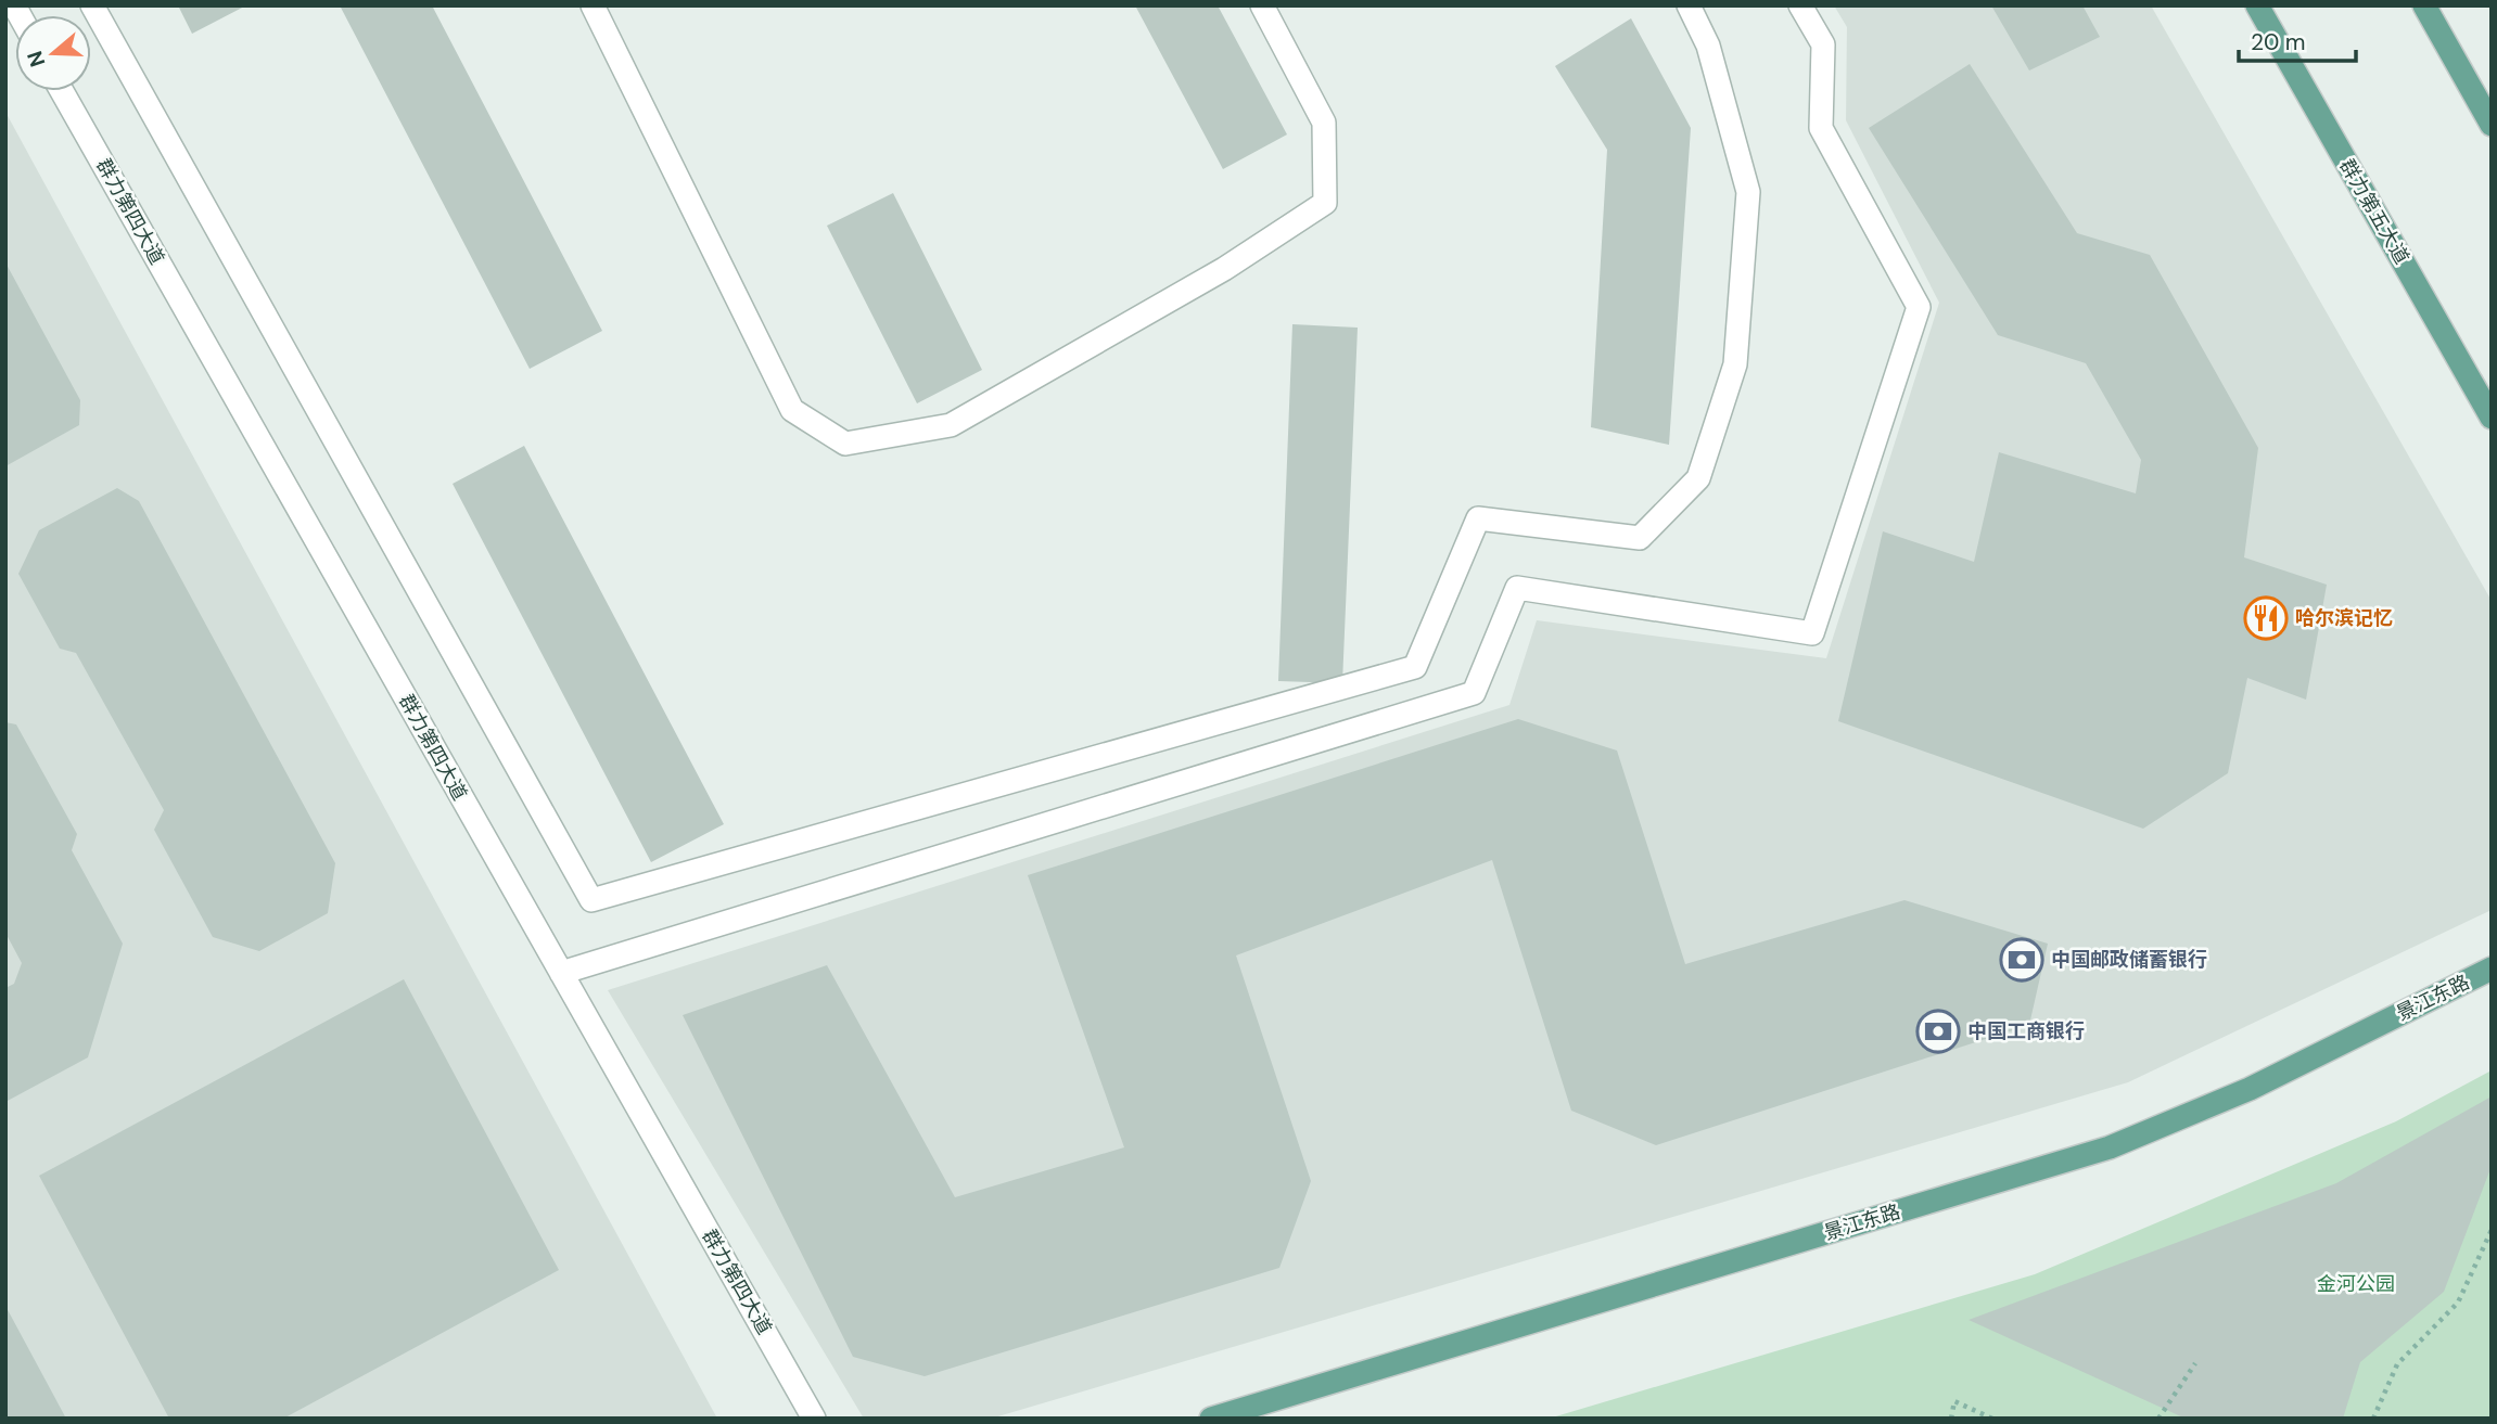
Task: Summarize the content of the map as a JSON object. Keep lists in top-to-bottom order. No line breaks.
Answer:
{"streets":{"main road":["群力第五大道","景江东路"],"street":["群力第四大道"]},"parks":["金河公园"],"places":{"restaurant":["哈尔滨记忆"],"bank":["中国邮政储蓄银行","中国工商银行"]},"scale_bar":"20 m","north":"left"}
